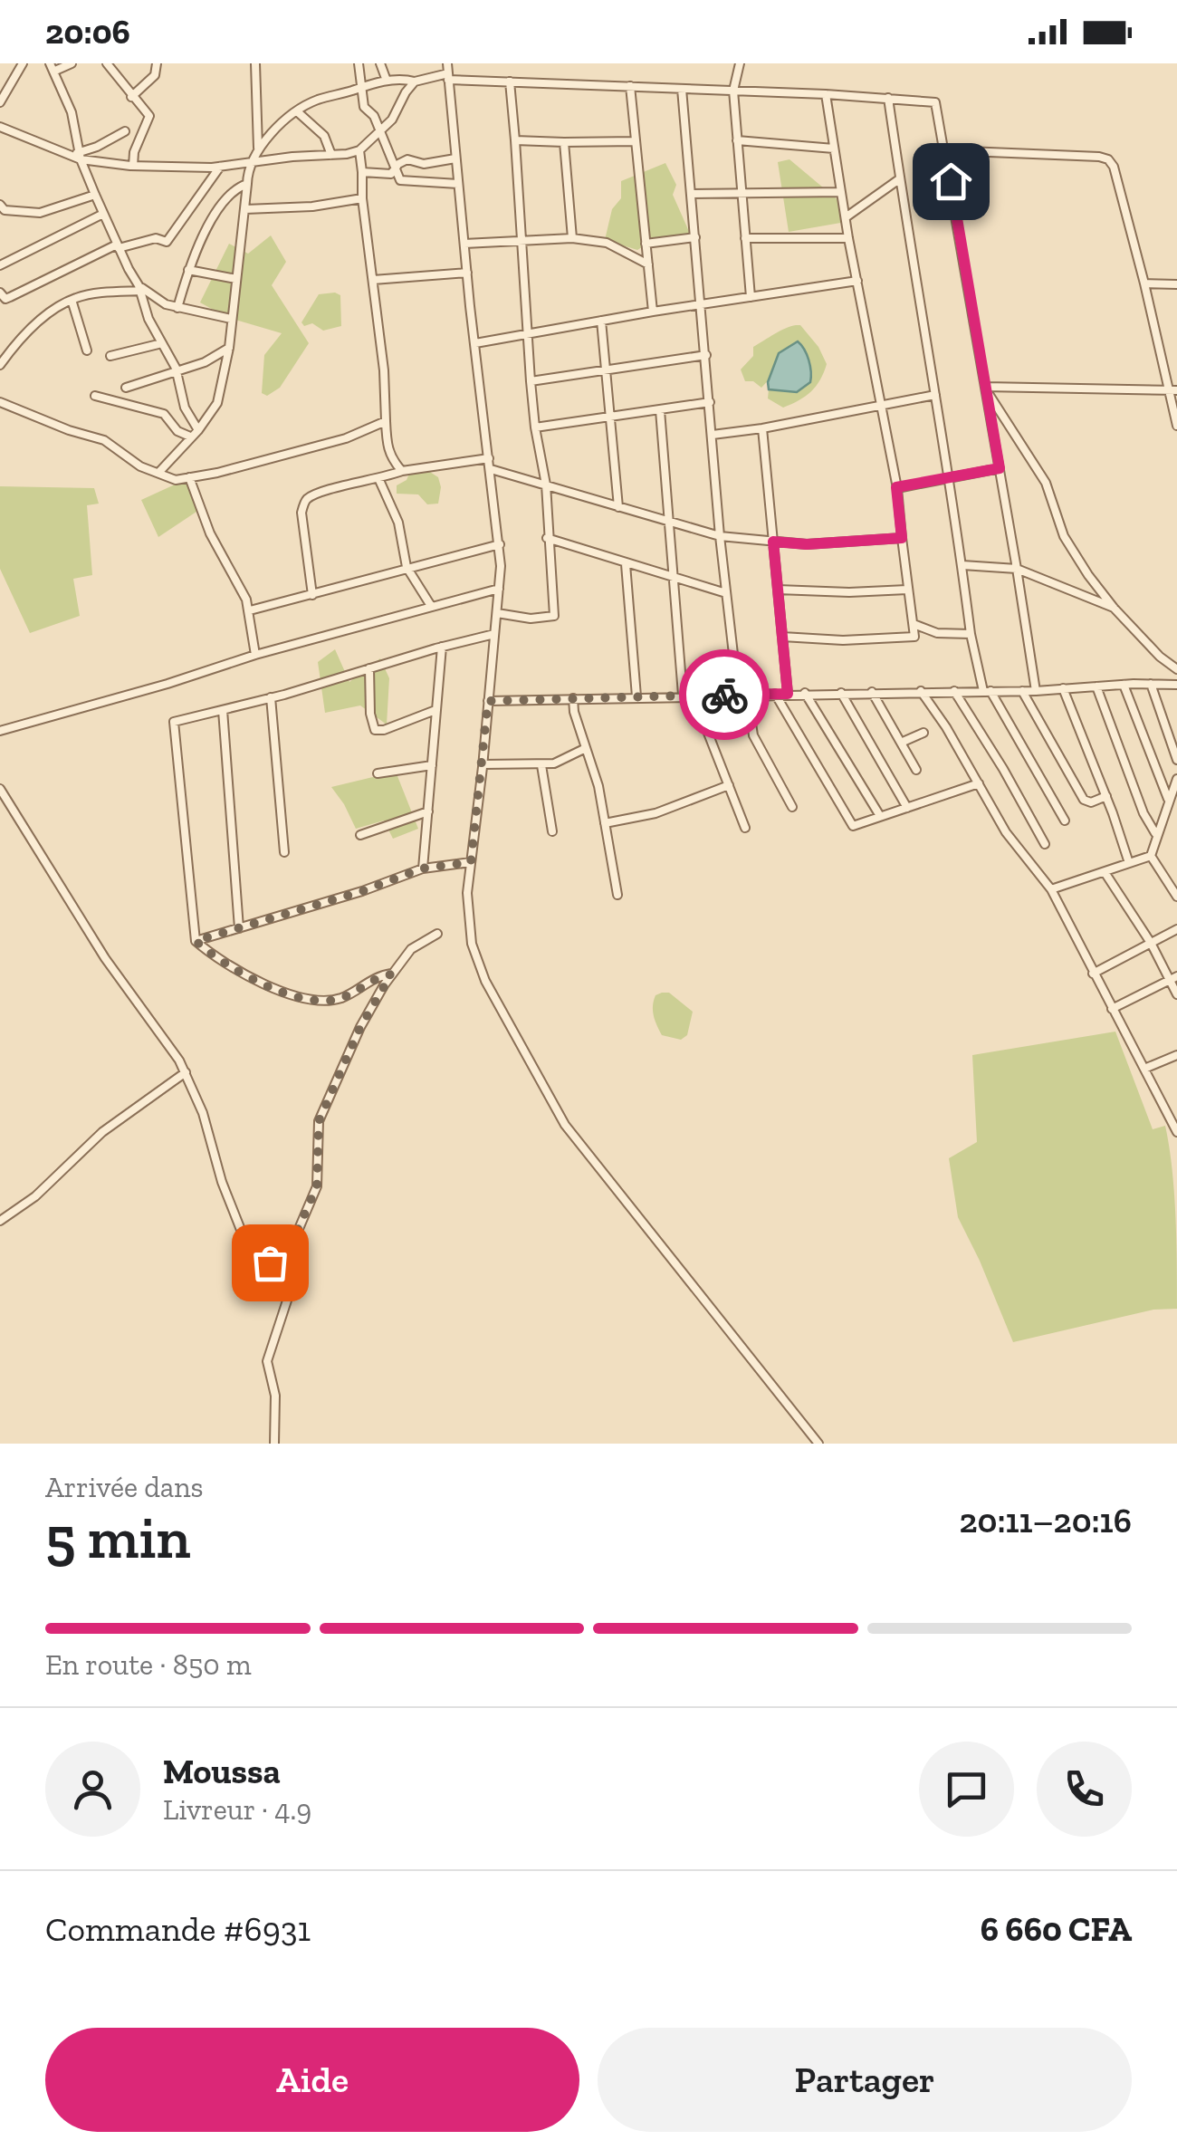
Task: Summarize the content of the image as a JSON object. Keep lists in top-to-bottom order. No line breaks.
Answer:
{"page":{"status":"20:06","heading":["5 min","Arrivée dans","20:11–20:16"],"panel":["Moussa","Livreur · 4.9","Commande #6931","6 660 CFA"],"bar":"En route · 850 m","buttons":["Aide","Partager"]}}
